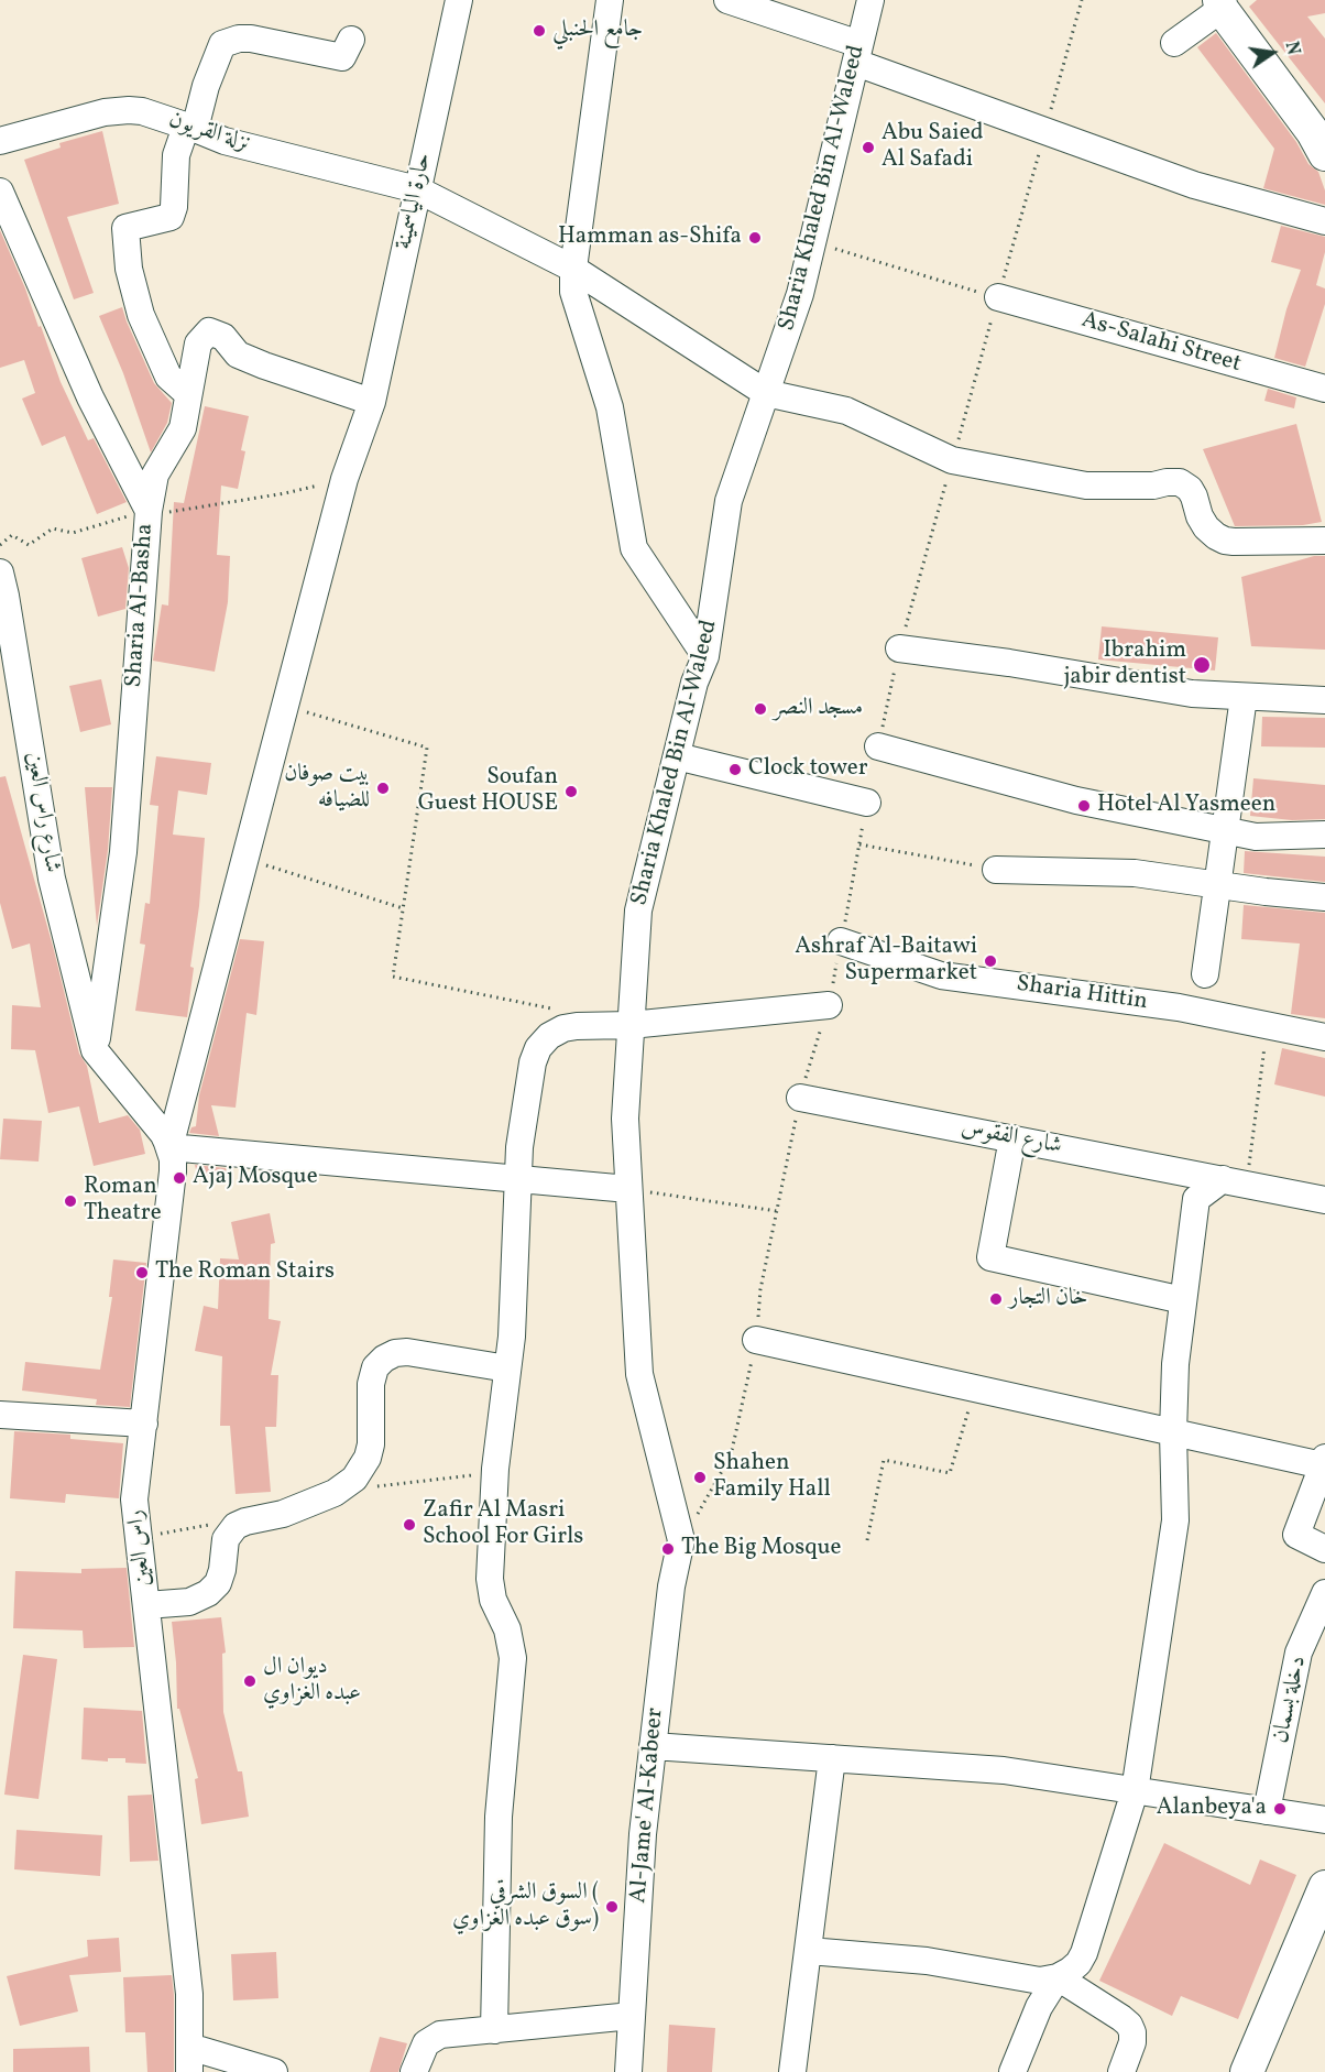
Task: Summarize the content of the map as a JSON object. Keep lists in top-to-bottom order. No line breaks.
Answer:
{"streets":{"street":["نزلة القريون","Sharia Khaled Bin Al-Waleed","حارة الياسمينة","As-Salahi Street","Sharia Al-Basha","شارع راس العين","Sharia Hittin","شارع الفقوس","راس العين","دخلة بسمان","Al-Jame' Al-Kabeer"]},"crossings":[["نزلة القريون","Sharia Khaled Bin Al-Waleed"],["نزلة القريون","حارة الياسمينة"],["Sharia Khaled Bin Al-Waleed","Al-Jame' Al-Kabeer"],["حارة الياسمينة","راس العين"],["Sharia Al-Basha","شارع راس العين"]],"places":["جامع الحنبلي","Abu Saied Al Safadi","Hamman as-Shifa","Ibrahim jabir dentist","مسجد النصر","Clock tower","بيت صوفان للضيافه","Soufan Guest HOUSE","Hotel Al Yasmeen","Ashraf Al-Baitawi Supermarket","Ajaj Mosque","Roman Theatre","The Roman Stairs","خان التجار","Shahen Family Hall","Zafir Al Masri School For Girls","The Big Mosque","ديوان ال عبده الغزاوي","Alanbeya'a","السوق الشرقي ( سوق عبده الغزاوي)"],"north":"right"}
